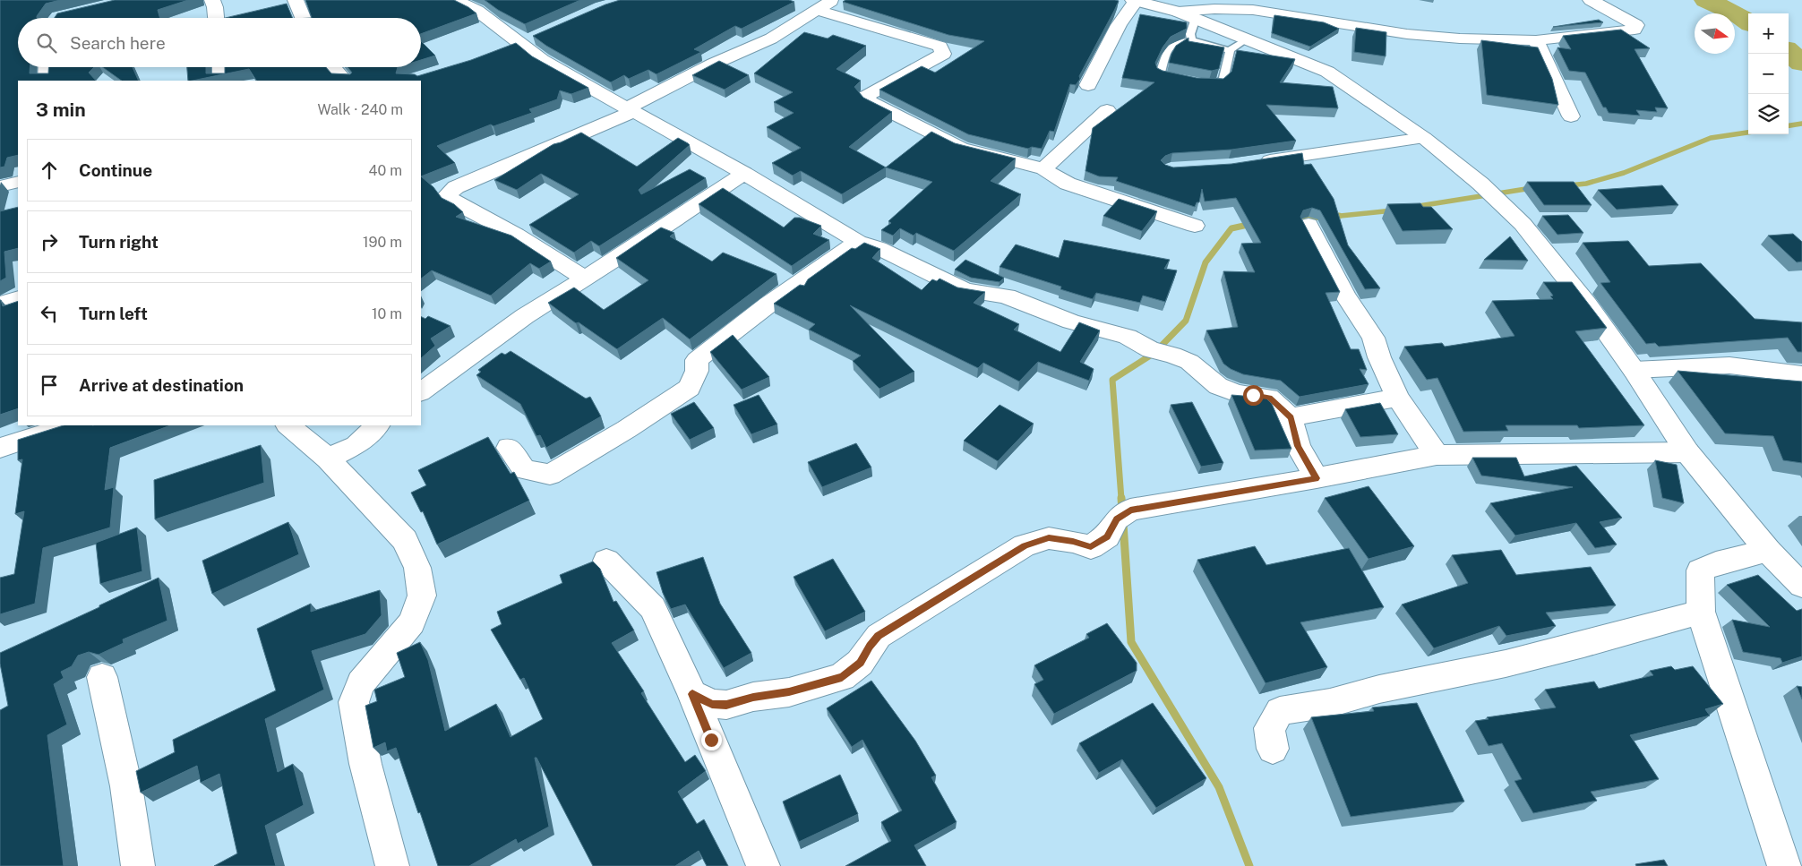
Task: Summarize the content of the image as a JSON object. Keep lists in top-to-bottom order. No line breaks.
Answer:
{"north":"right","page":{"map_buttons":["+","−"],"search":"Search here","heading":["3 min","Walk · 240 m"],"list":[["Continue","40 m"],["Turn right","190 m"],["Turn left","10 m"],"Arrive at destination"]}}
